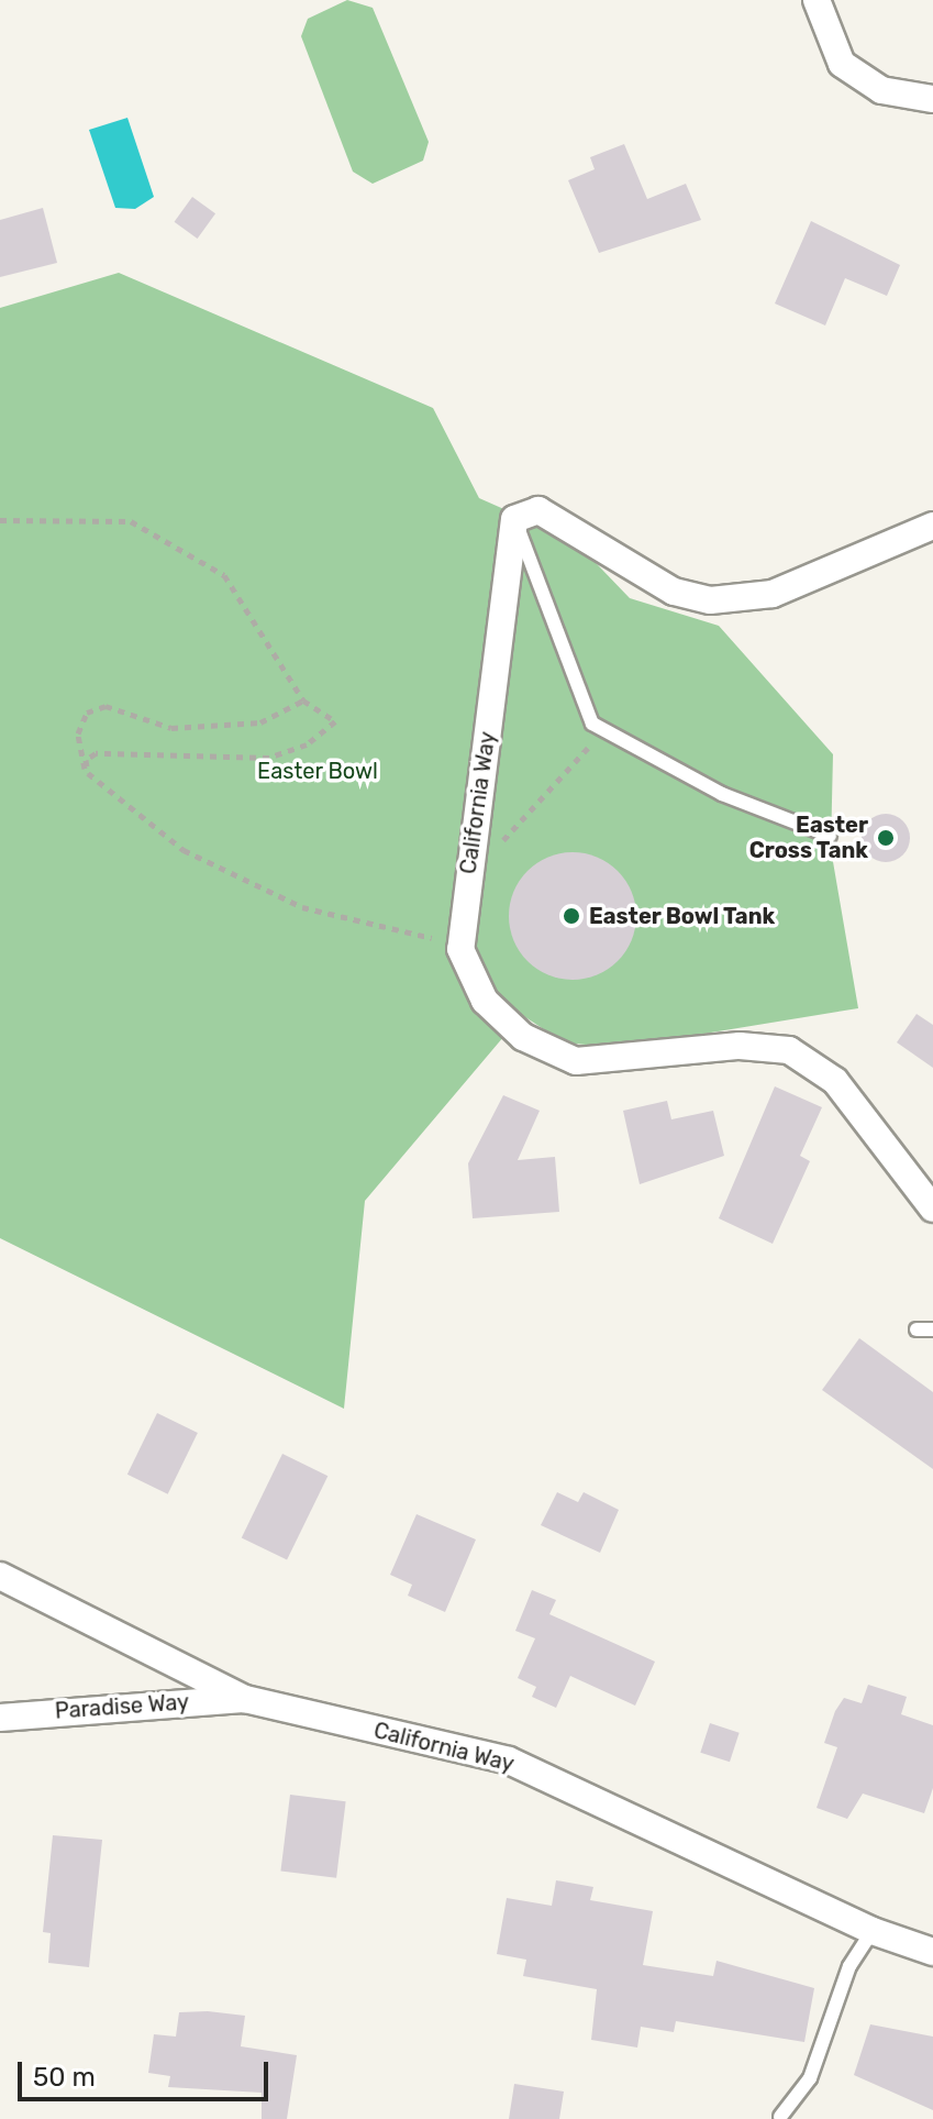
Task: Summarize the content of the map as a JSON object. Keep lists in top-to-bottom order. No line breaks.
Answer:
{"streets":{"street":["California Way","Paradise Way"]},"crossings":[["California Way","Paradise Way"]],"parks":["Easter Bowl"],"places":["Easter Cross Tank","Easter Bowl Tank"],"scale_bar":"50 m"}
